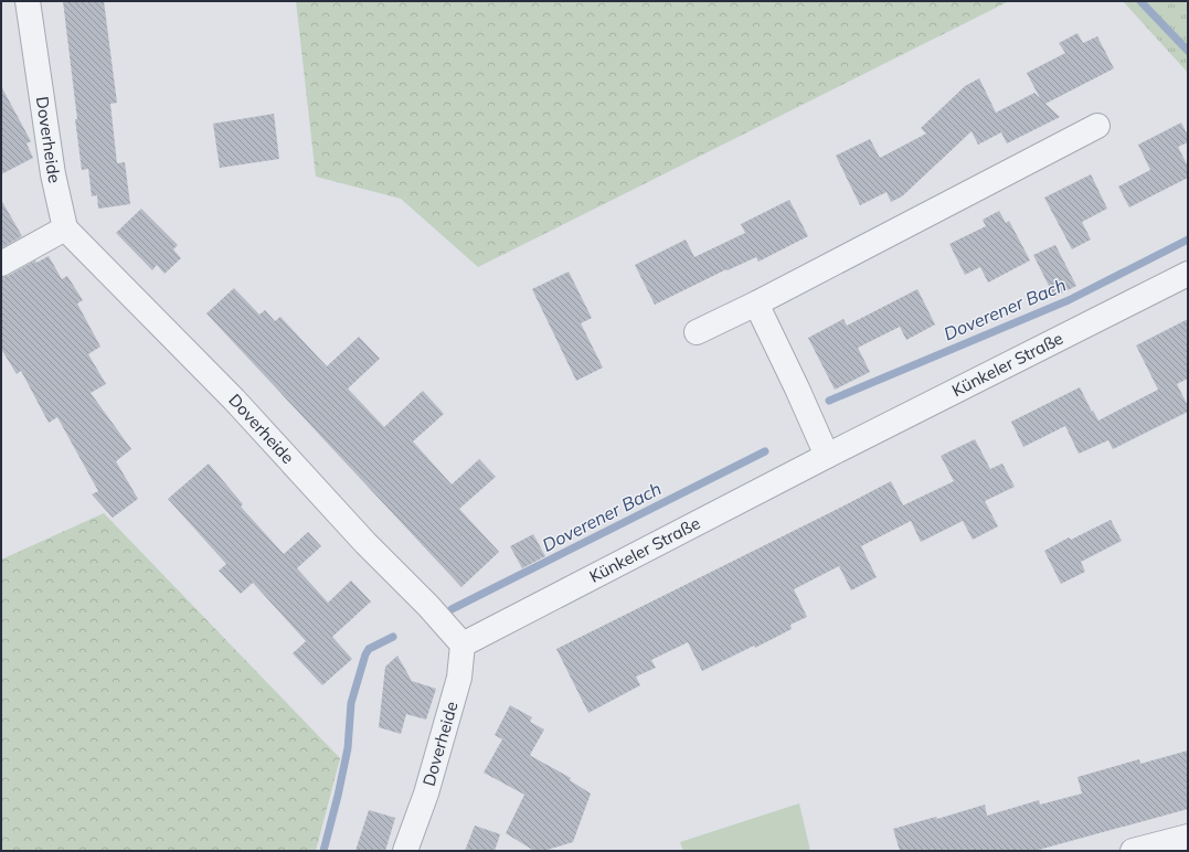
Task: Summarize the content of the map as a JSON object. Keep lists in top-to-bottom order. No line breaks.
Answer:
{"streets":{"street":["Doverheide","Künkeler Straße"]},"crossings":[["Doverheide","Künkeler Straße"]],"water":["Doverener Bach"]}
